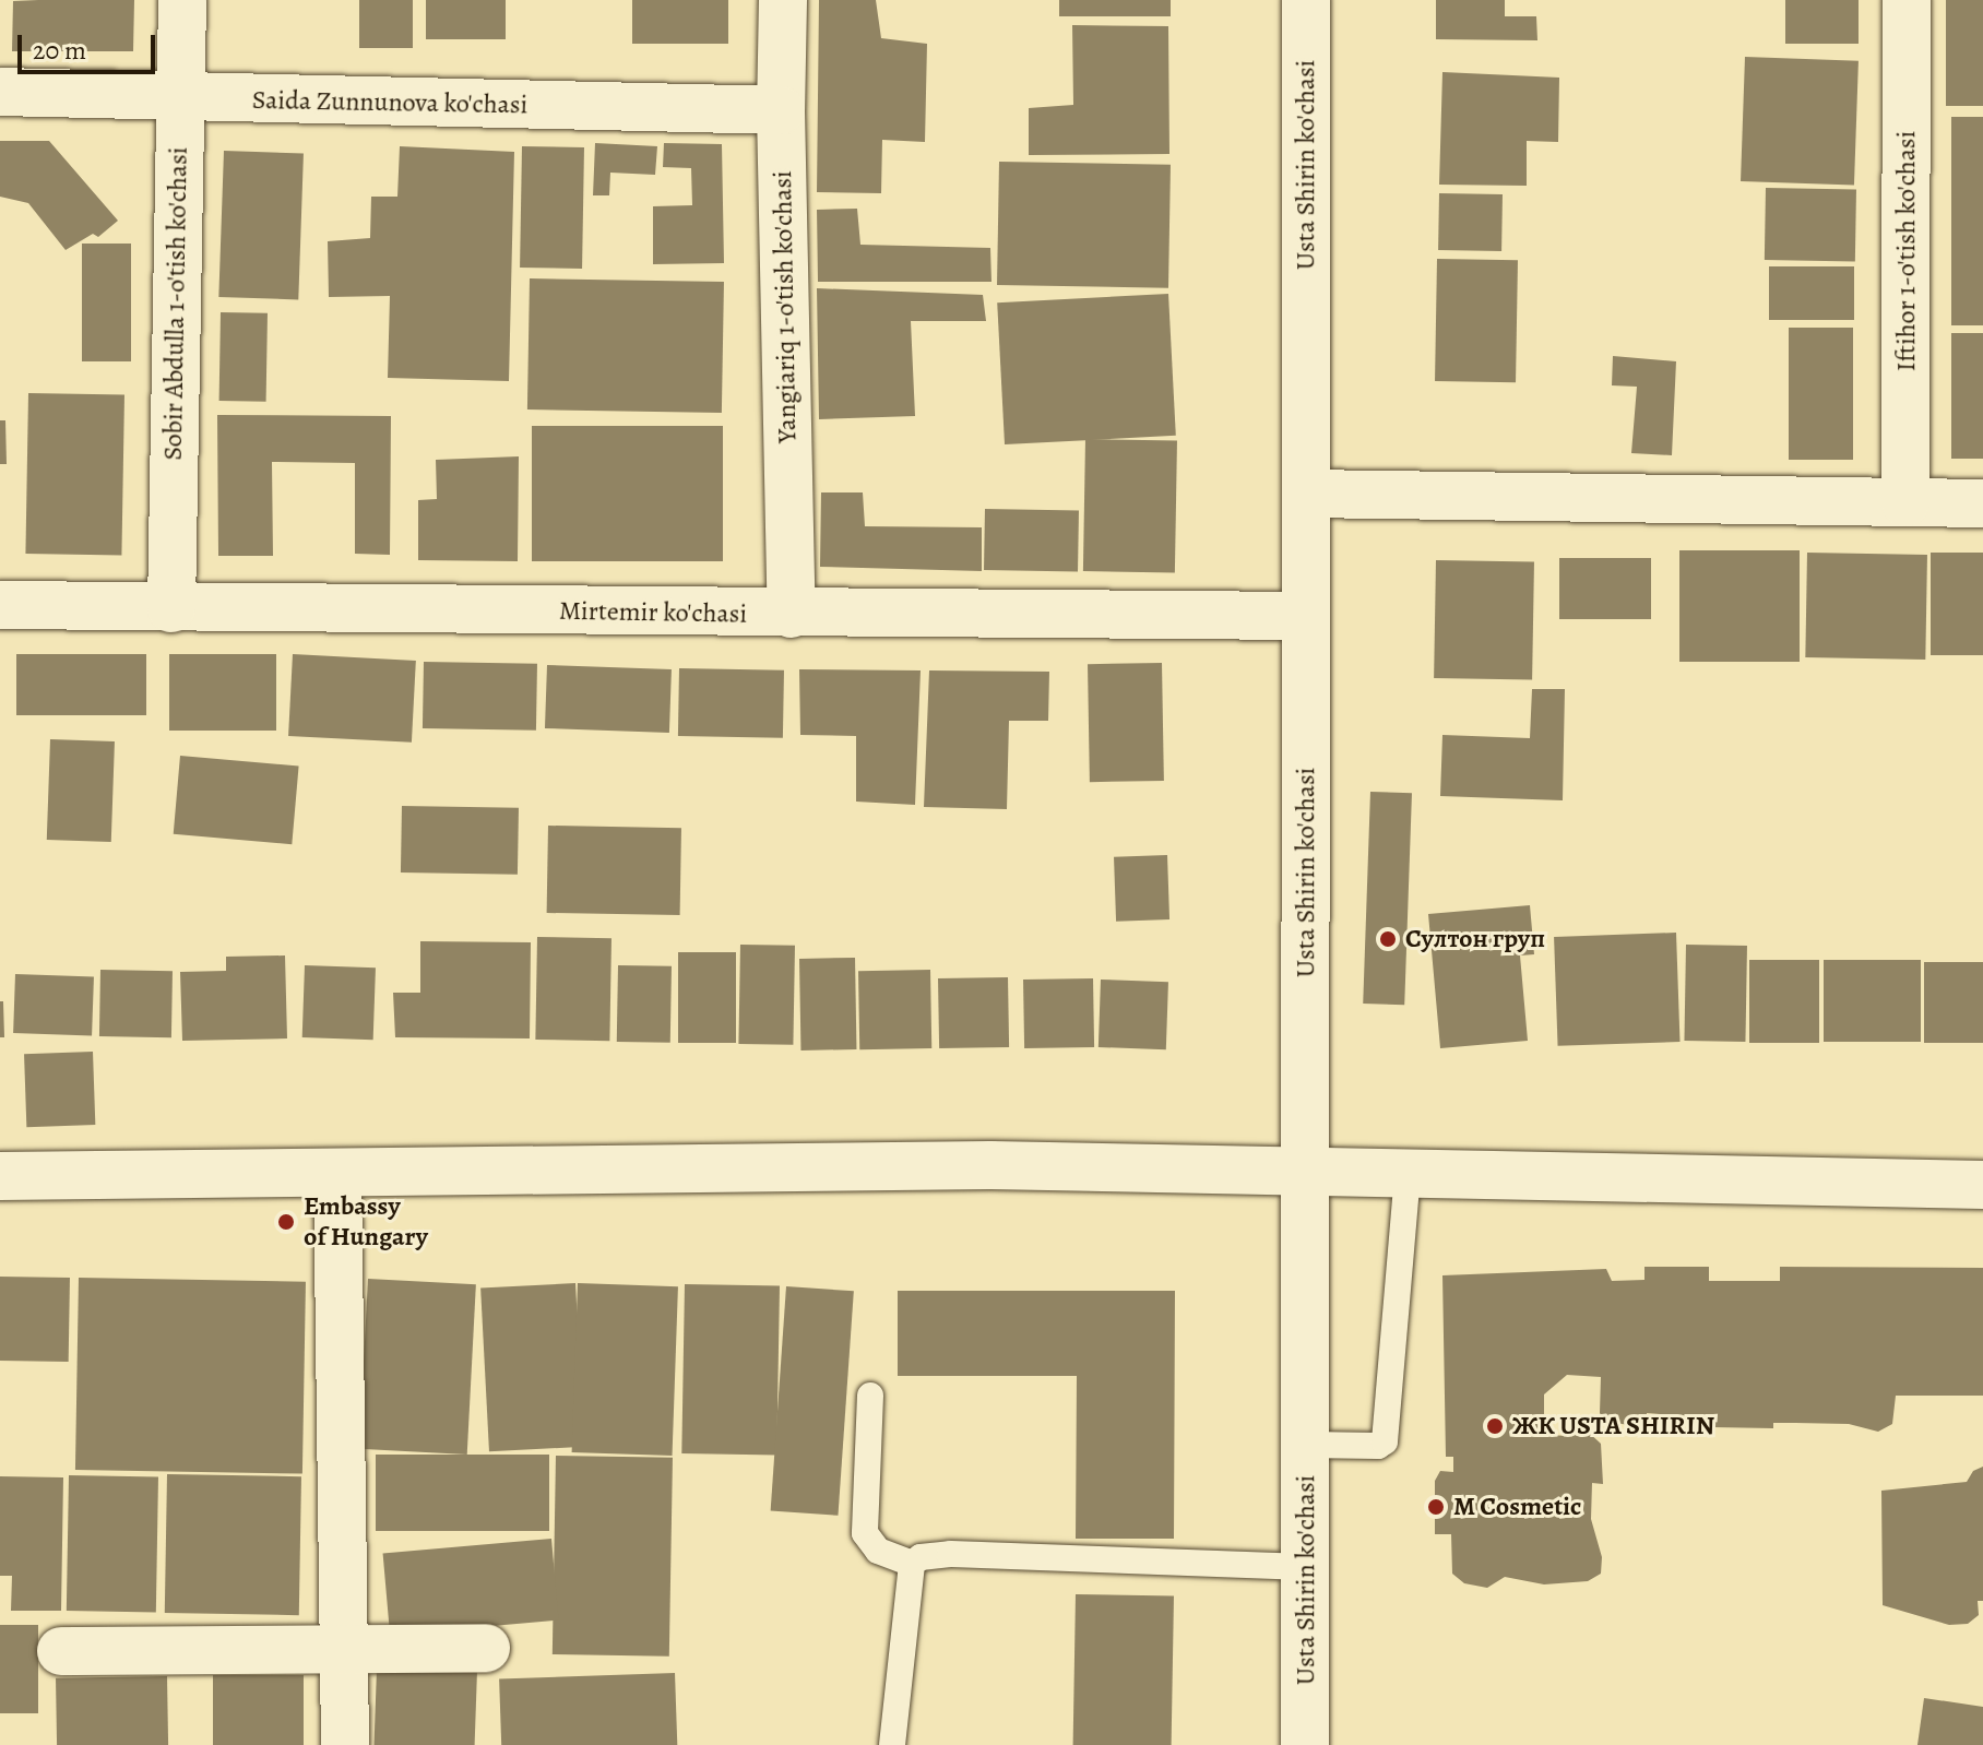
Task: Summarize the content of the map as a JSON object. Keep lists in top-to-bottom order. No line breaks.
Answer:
{"streets":{"street":["Saida Zunnunova ko'chasi","Usta Shirin ko'chasi","Iftihor 1-o'tish ko'chasi","Sobir Abdulla 1-o'tish ko'chasi","Yangiariq 1-o'tish ko'chasi","Mirtemir ko'chasi"]},"crossings":[["Saida Zunnunova ko'chasi","Sobir Abdulla 1-o'tish ko'chasi"],["Saida Zunnunova ko'chasi","Yangiariq 1-o'tish ko'chasi"],["Usta Shirin ko'chasi","Mirtemir ko'chasi"],["Sobir Abdulla 1-o'tish ko'chasi","Mirtemir ko'chasi"],["Yangiariq 1-o'tish ko'chasi","Mirtemir ko'chasi"]],"places":["Султон груп","Embassy of Hungary","ЖК USTA SHIRIN","M Cosmetic"],"scale_bar":"20 m"}
